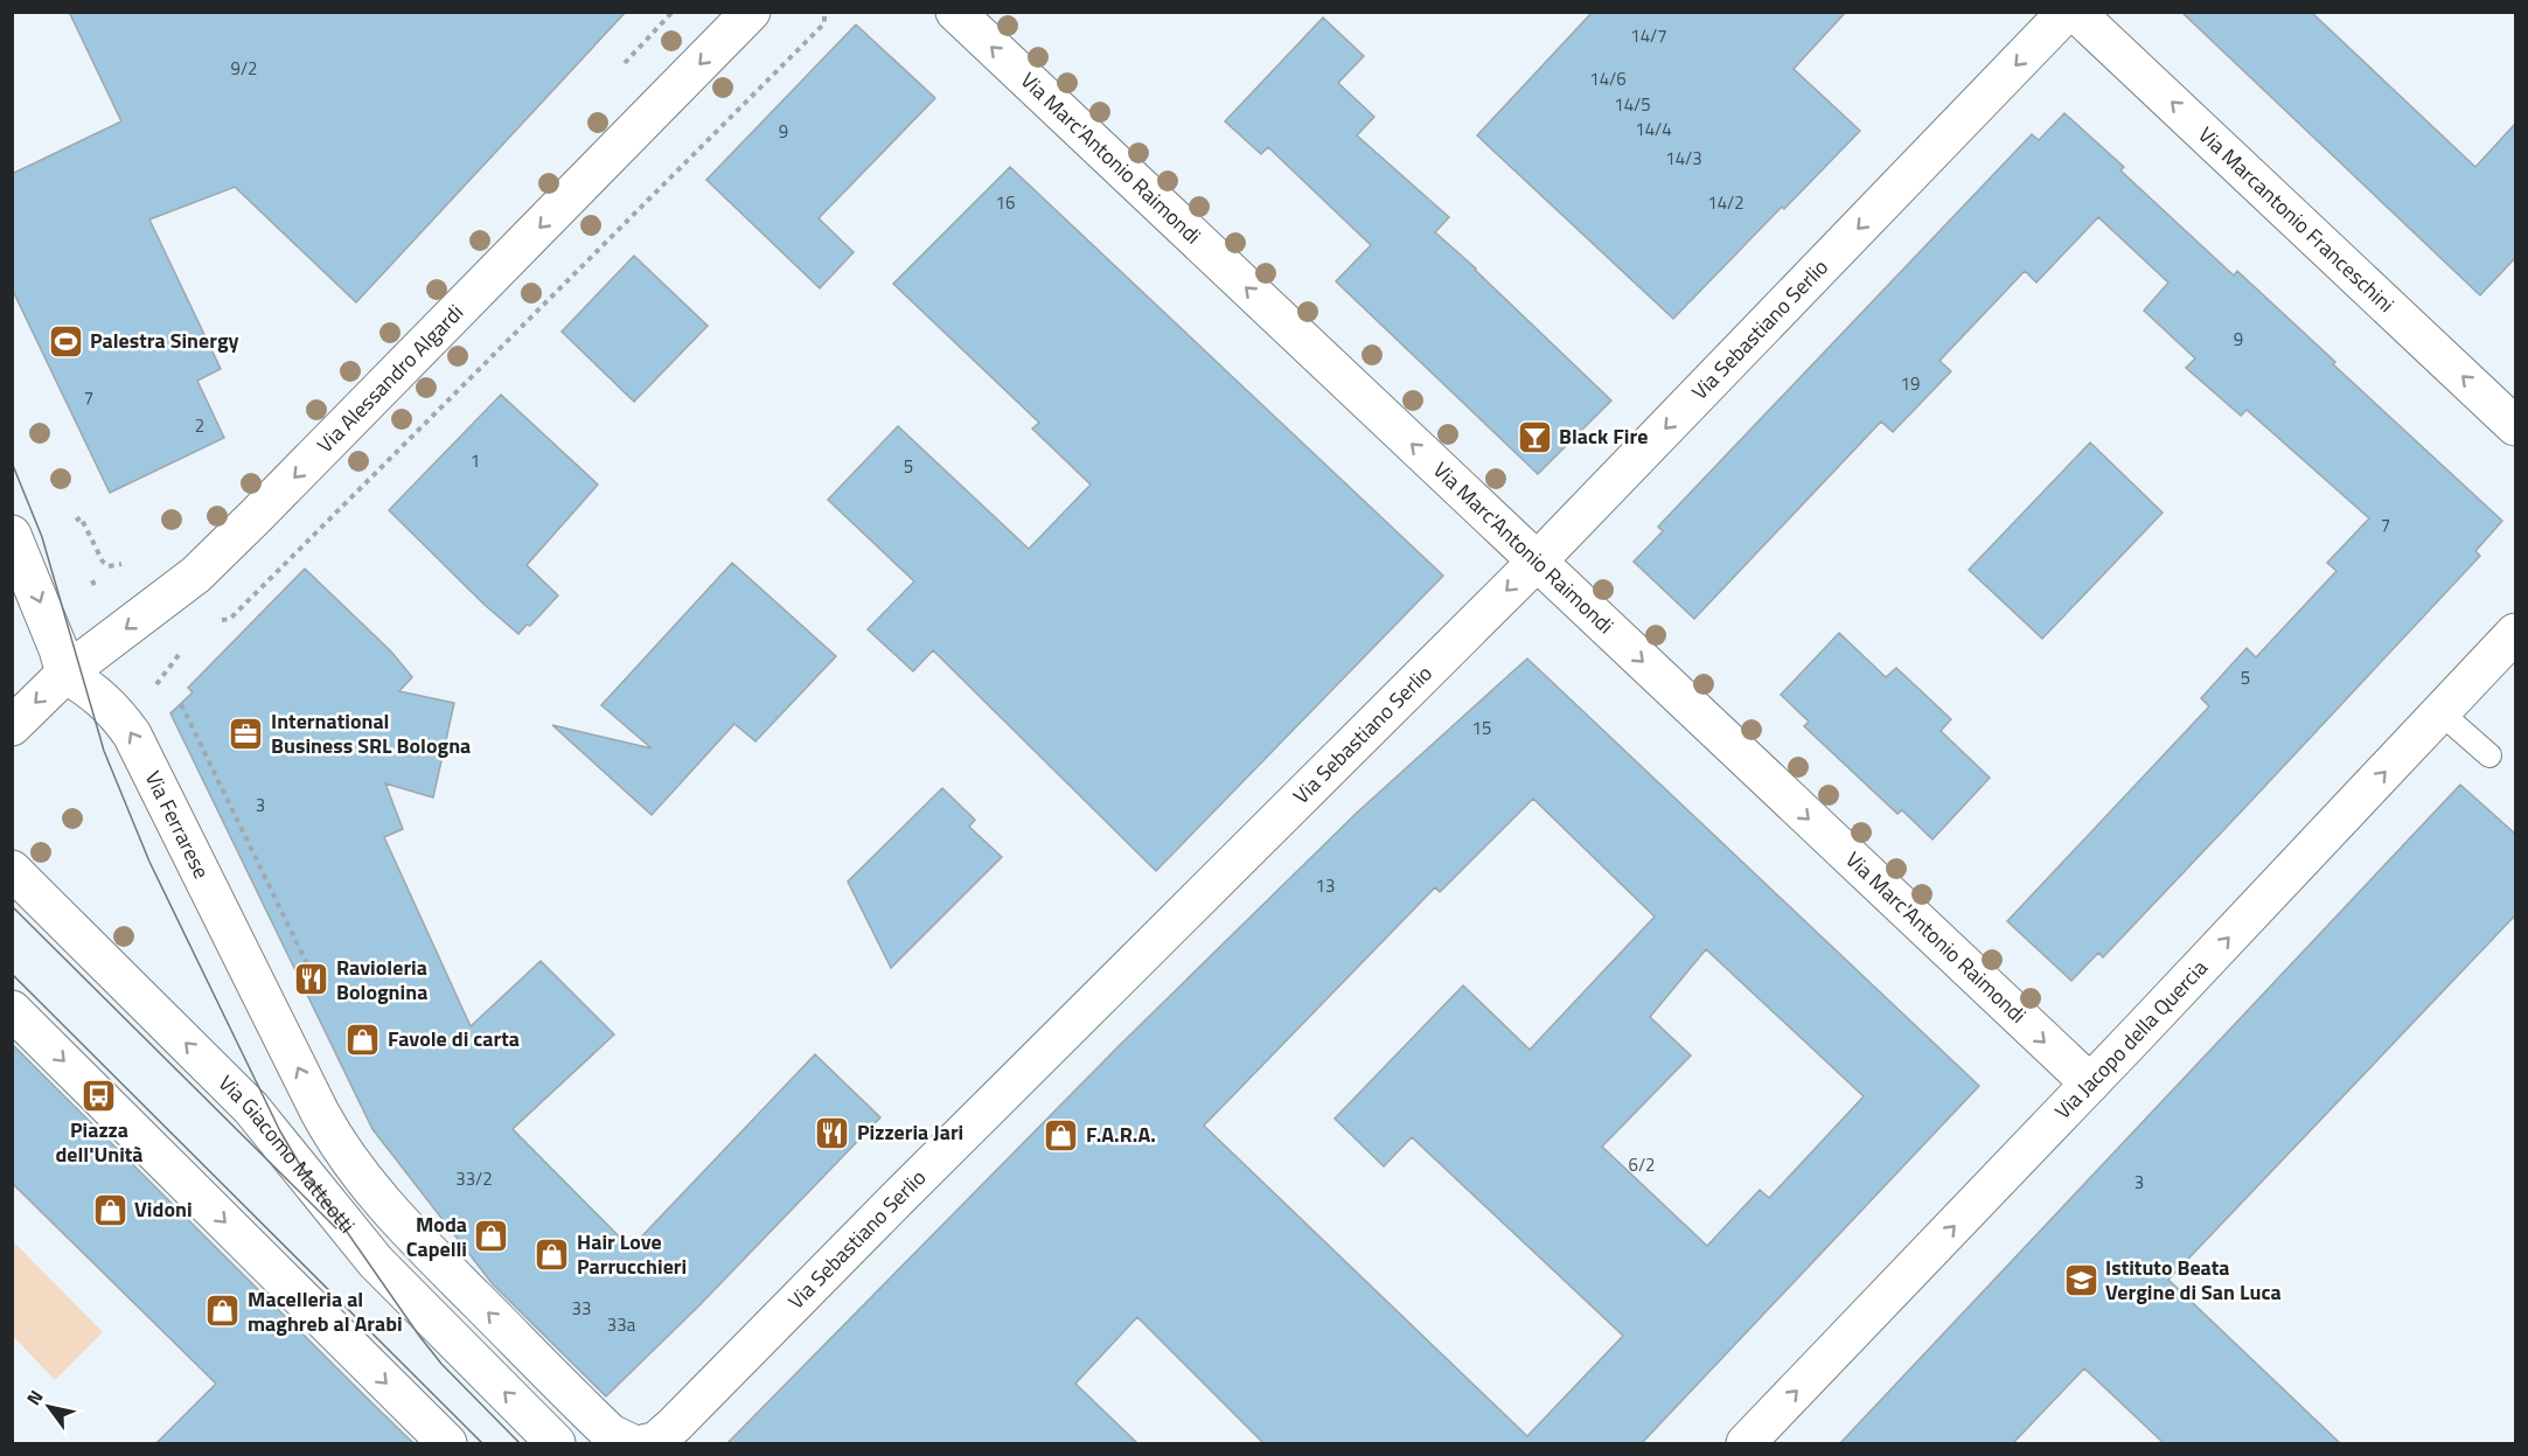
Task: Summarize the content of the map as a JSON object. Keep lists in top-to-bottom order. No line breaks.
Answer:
{"streets":{"street":["Via Marc'Antonio Raimondi","Via Marcantonio Franceschini","Via Sebastiano Serlio","Via Alessandro Algardi","Via Ferrarese","Via Jacopo della Quercia","Via Giacomo Matteotti"]},"crossings":[["Via Marc'Antonio Raimondi","Via Sebastiano Serlio"],["Via Marc'Antonio Raimondi","Via Jacopo della Quercia"],["Via Alessandro Algardi","Via Ferrarese"],["Via Ferrarese","Via Giacomo Matteotti"]],"one_way":["Via Marcantonio Franceschini","Via Sebastiano Serlio","Via Alessandro Algardi","Via Jacopo della Quercia"],"places":{"sports":["Palestra Sinergy"],"bar":["Black Fire"],"office":["International Business SRL Bologna"],"restaurant":["Ravioleria Bolognina","Pizzeria Jari"],"shop":["Favole di carta","F.A.R.A.","Vidoni","Moda Capelli","Hair Love Parrucchieri","Macelleria al maghreb al Arabi"],"bus stop":["Piazza dell'Unità"],"school or university":["Istituto Beata Vergine di San Luca"]},"house_numbers":["14/7","9/2","14/6","14/5","14/4","9","14/3","16","14/2","9","19","7","2","1","5","7","5","15","3","13","6/2","33/2","3","33","33a"],"north":"top left"}
